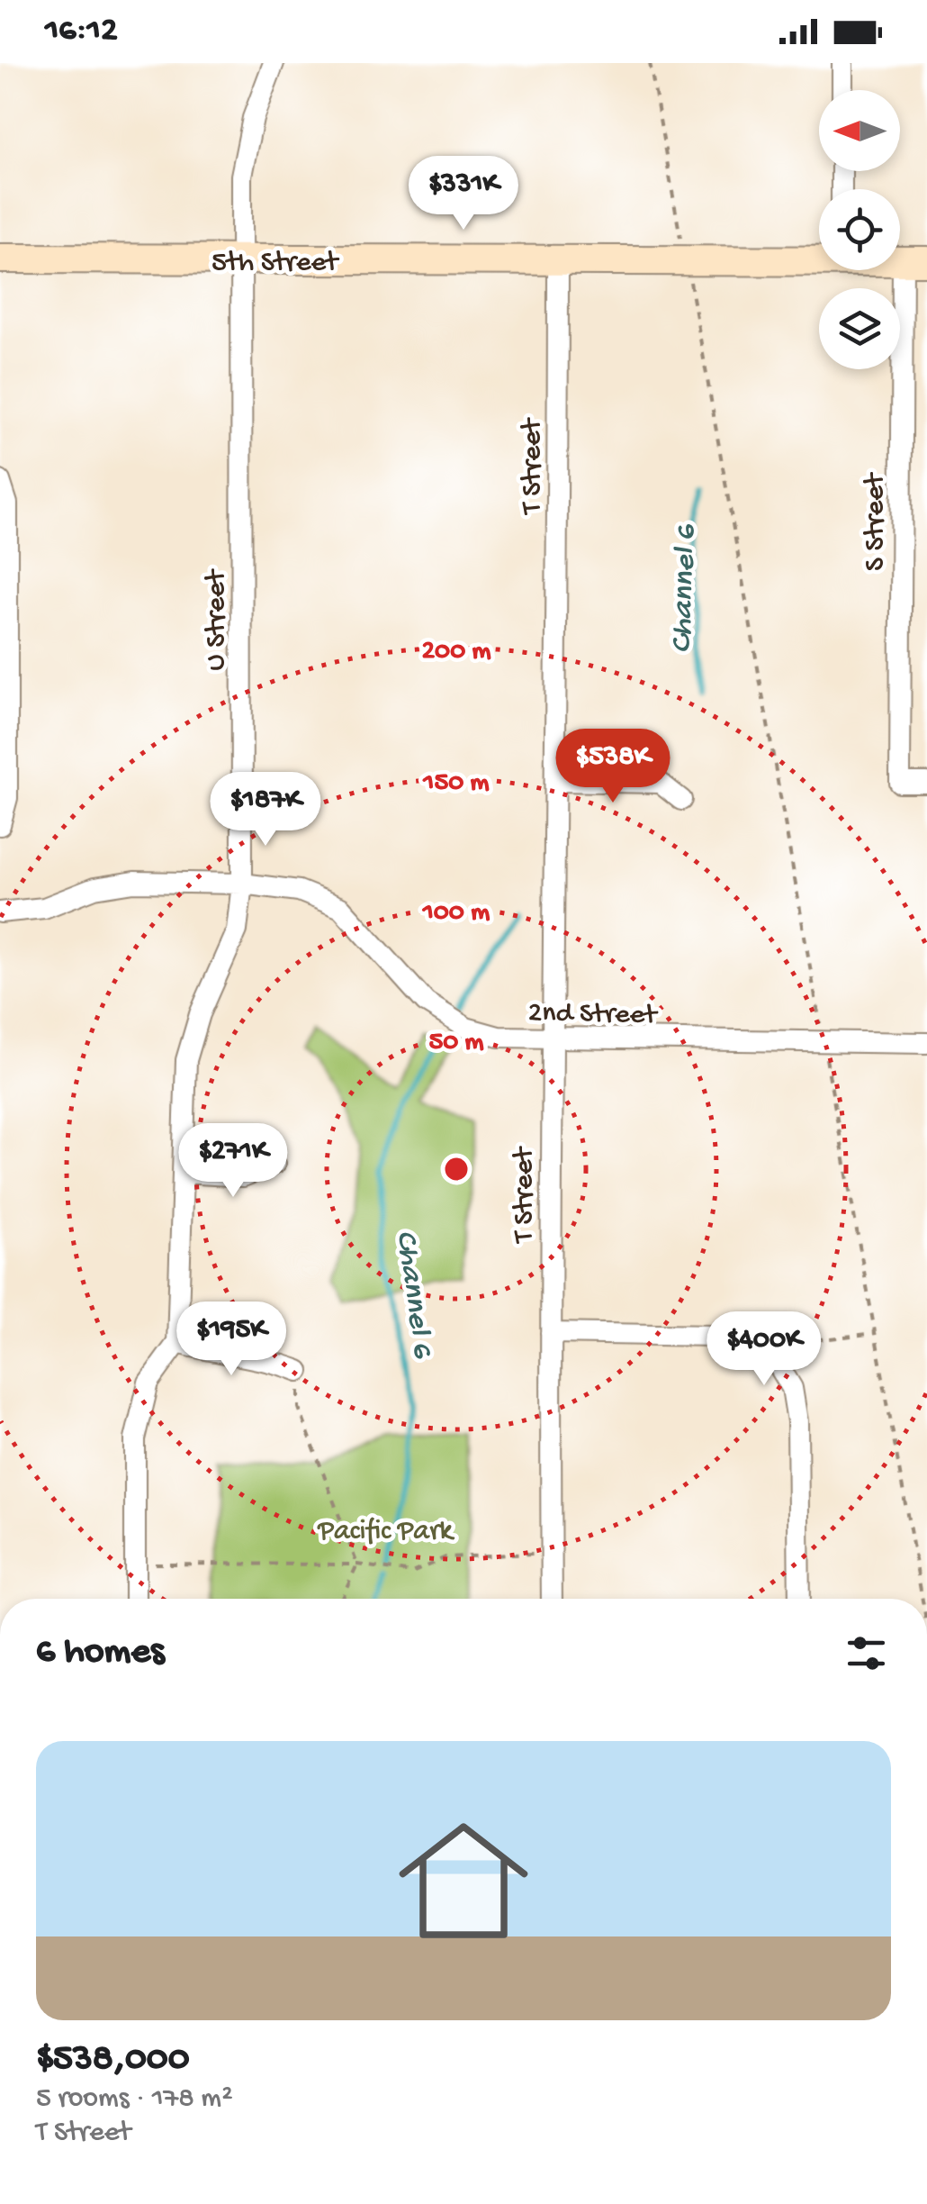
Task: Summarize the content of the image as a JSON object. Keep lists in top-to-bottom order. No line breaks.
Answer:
{"streets":{"main road":["5th Street"],"street":["T Street","S Street","U Street","2nd Street"]},"crossings":[["5th Street","T Street"],["5th Street","U Street"],["T Street","2nd Street"],["U Street","2nd Street"]],"water":["Channel 6"],"parks":["Pacific Park"],"north":"left","page":{"status":"16:12","price":["$331K","$538K","$187K","$271K","$195K","$400K"],"heading":"6 homes","list":[{"name":"$538,000","note":"5 rooms · 178 m² · T Street"}]},"rings":["200 m","150 m","100 m","50 m"]}
